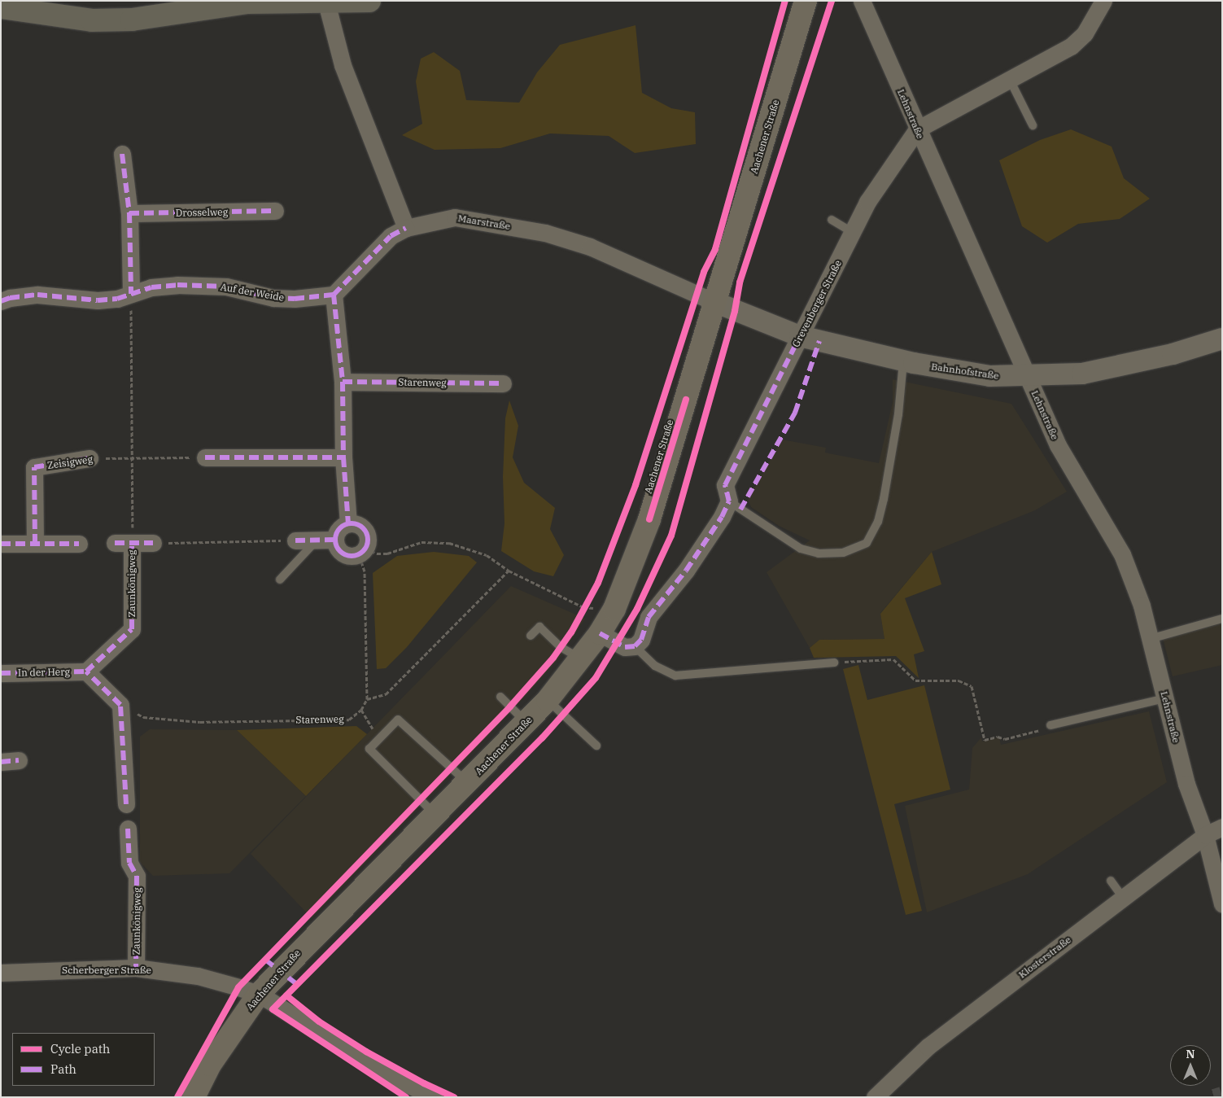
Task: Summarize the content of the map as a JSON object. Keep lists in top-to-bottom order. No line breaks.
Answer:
{"streets":{"main road":["Aachener Straße"],"street":["Lehnstraße","Drosselweg","Maarstraße","Auf der Weide","Grevenberger Straße","Bahnhofstraße","Starenweg","Zeisigweg","Zaunkönigweg","In der Herg","Klosterstraße","Scherberger Straße"]},"crossings":[["Lehnstraße","Grevenberger Straße"],["Lehnstraße","Bahnhofstraße"],["Lehnstraße","Klosterstraße"],["Aachener Straße","Maarstraße"],["Aachener Straße","Bahnhofstraße"],["Aachener Straße","Scherberger Straße"],["Maarstraße","Bahnhofstraße"],["Auf der Weide","Zaunkönigweg"],["Grevenberger Straße","Bahnhofstraße"],["Zeisigweg","Zaunkönigweg"],["Zaunkönigweg","In der Herg"],["Zaunkönigweg","Scherberger Straße"]],"legend":["Cycle path","Path"],"north":"top"}
